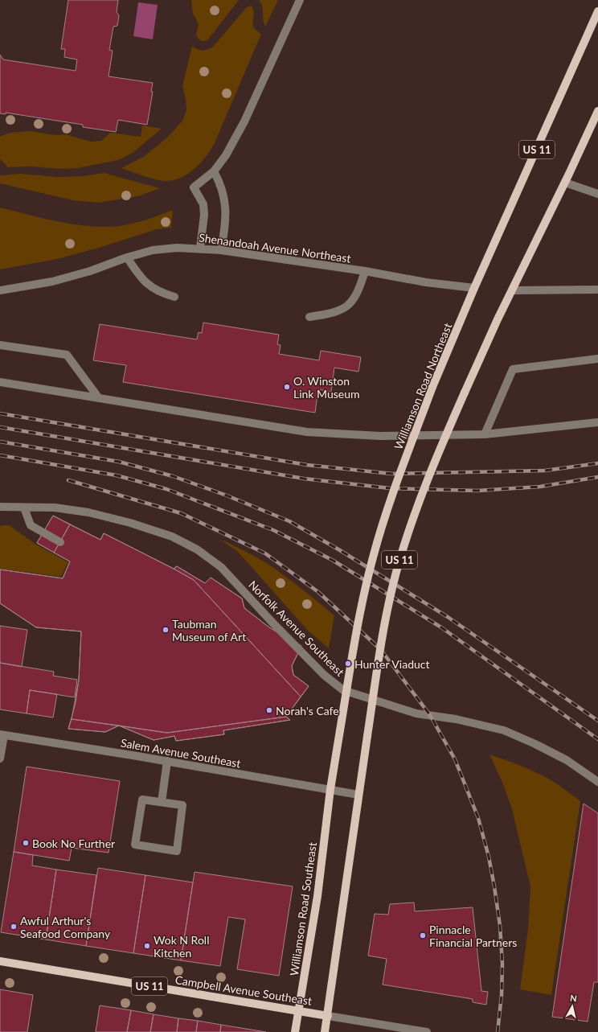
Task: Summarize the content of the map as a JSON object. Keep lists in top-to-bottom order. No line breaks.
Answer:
{"streets":{"main road":["US 11","Williamson Road Northeast","Williamson Road Southeast","Campbell Avenue Southeast"],"street":["Shenandoah Avenue Northeast","Norfolk Avenue Southeast","Salem Avenue Southeast"]},"crossings":[["US 11","Salem Avenue Southeast"],["US 11","Campbell Avenue Southeast"],["Shenandoah Avenue Northeast","Williamson Road Northeast"],["Williamson Road Northeast","Salem Avenue Southeast"],["Williamson Road Northeast","Williamson Road Southeast"],["Salem Avenue Southeast","Williamson Road Southeast"],["Williamson Road Southeast","Campbell Avenue Southeast"]],"places":["O. Winston Link Museum","Taubman Museum of Art","Hunter Viaduct","Norah's Cafe","Book No Further","Awful Arthur's Seafood Company","Pinnacle Financial Partners","Wok N Roll Kitchen"],"north":"top"}
